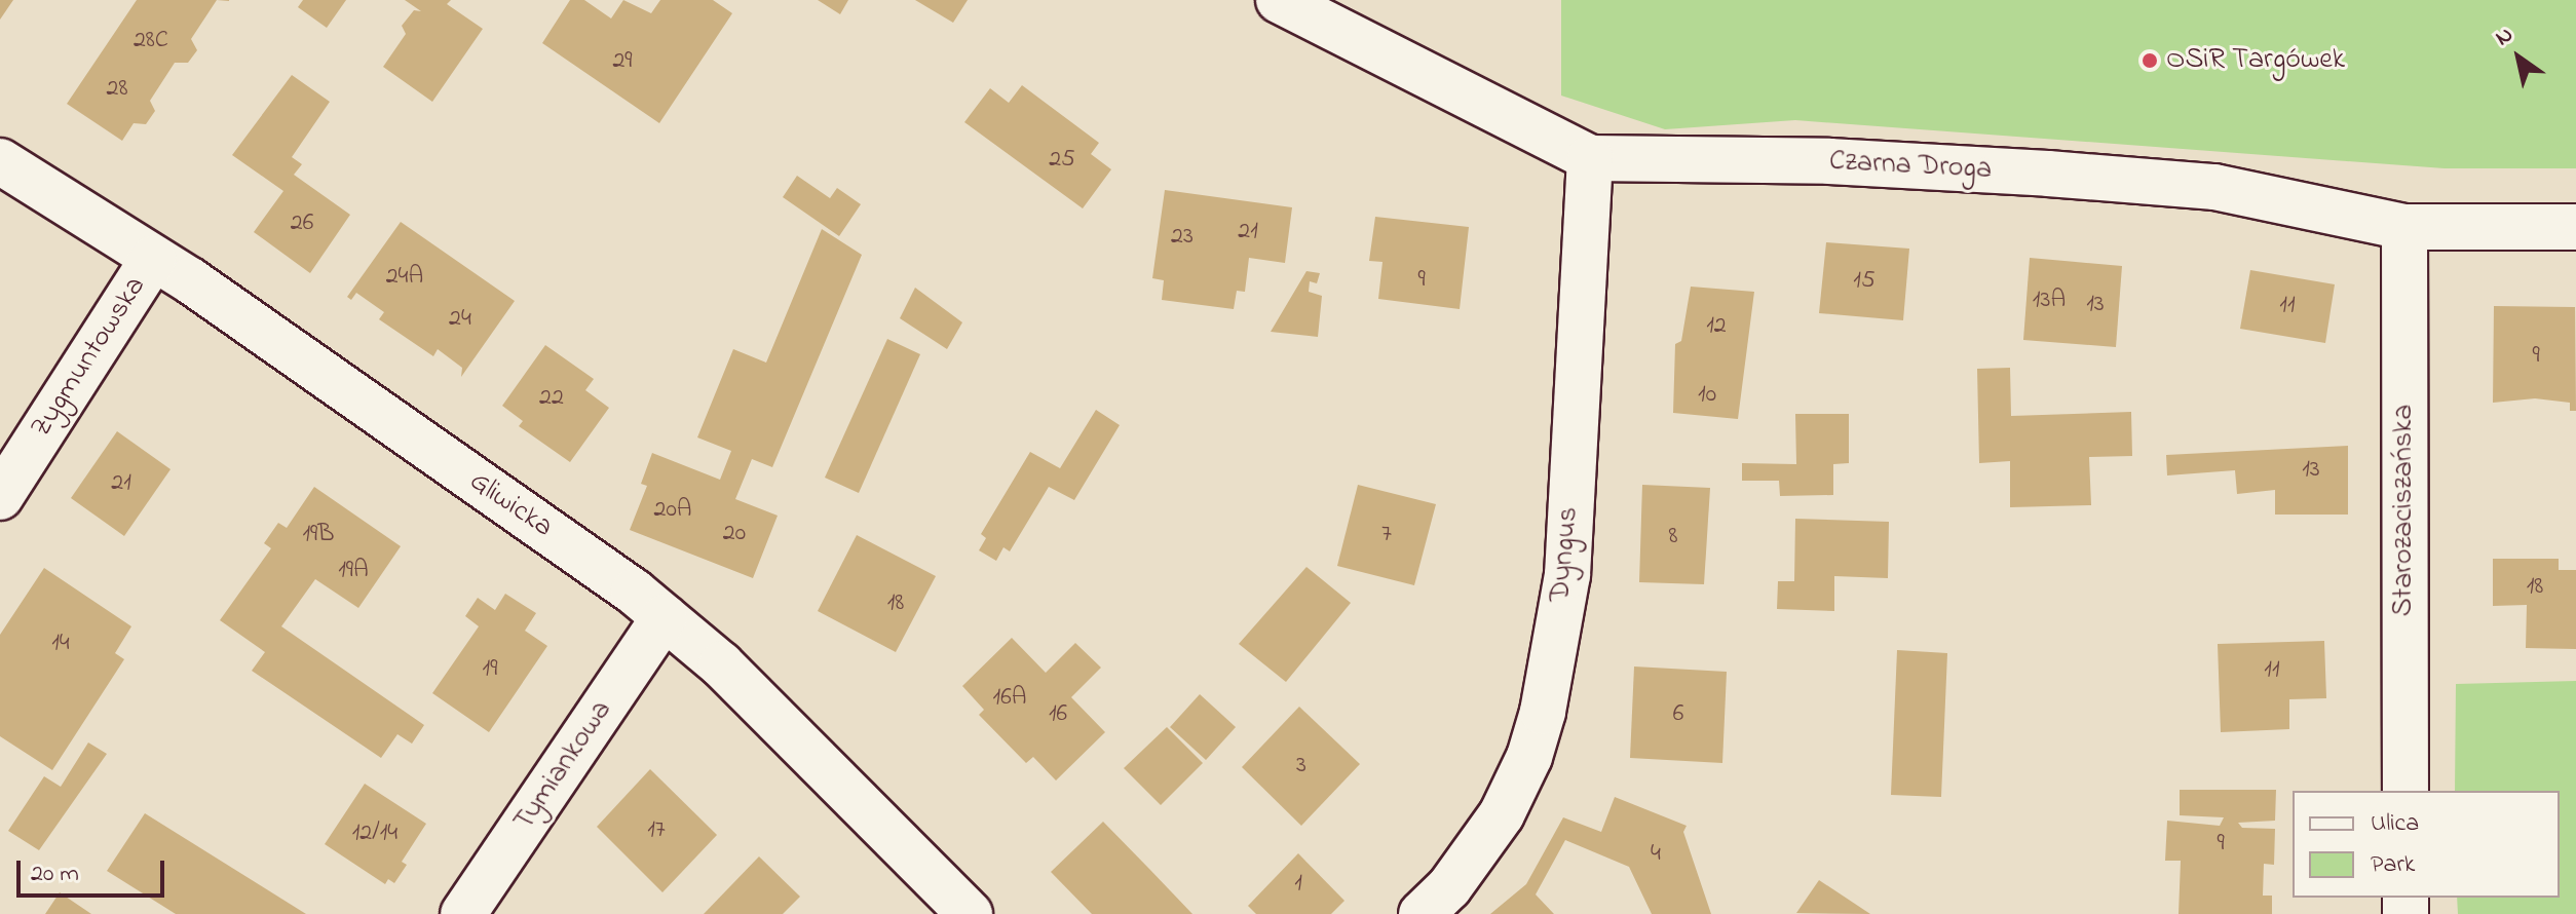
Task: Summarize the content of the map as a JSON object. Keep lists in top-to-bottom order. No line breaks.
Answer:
{"streets":{"street":["Czarna Droga","Zygmuntowska","Gliwicka","Starozaciszańska","Dyngus","Tymiankowa"]},"crossings":[["Czarna Droga","Starozaciszańska"],["Czarna Droga","Dyngus"],["Zygmuntowska","Gliwicka"],["Gliwicka","Tymiankowa"]],"places":["OSiR Targówek"],"house_numbers":["28C","29","28","25","26","21","23","24A","9","15","13A","13","11","24","12","9","10","22","13","21","20A","20","19B","7","8","19A","18","18","14","19","11","16A","16","6","3","17","12/14","9","4","1"],"legend":["Ulica","Park"],"scale_bar":"20 m","north":"top left"}
